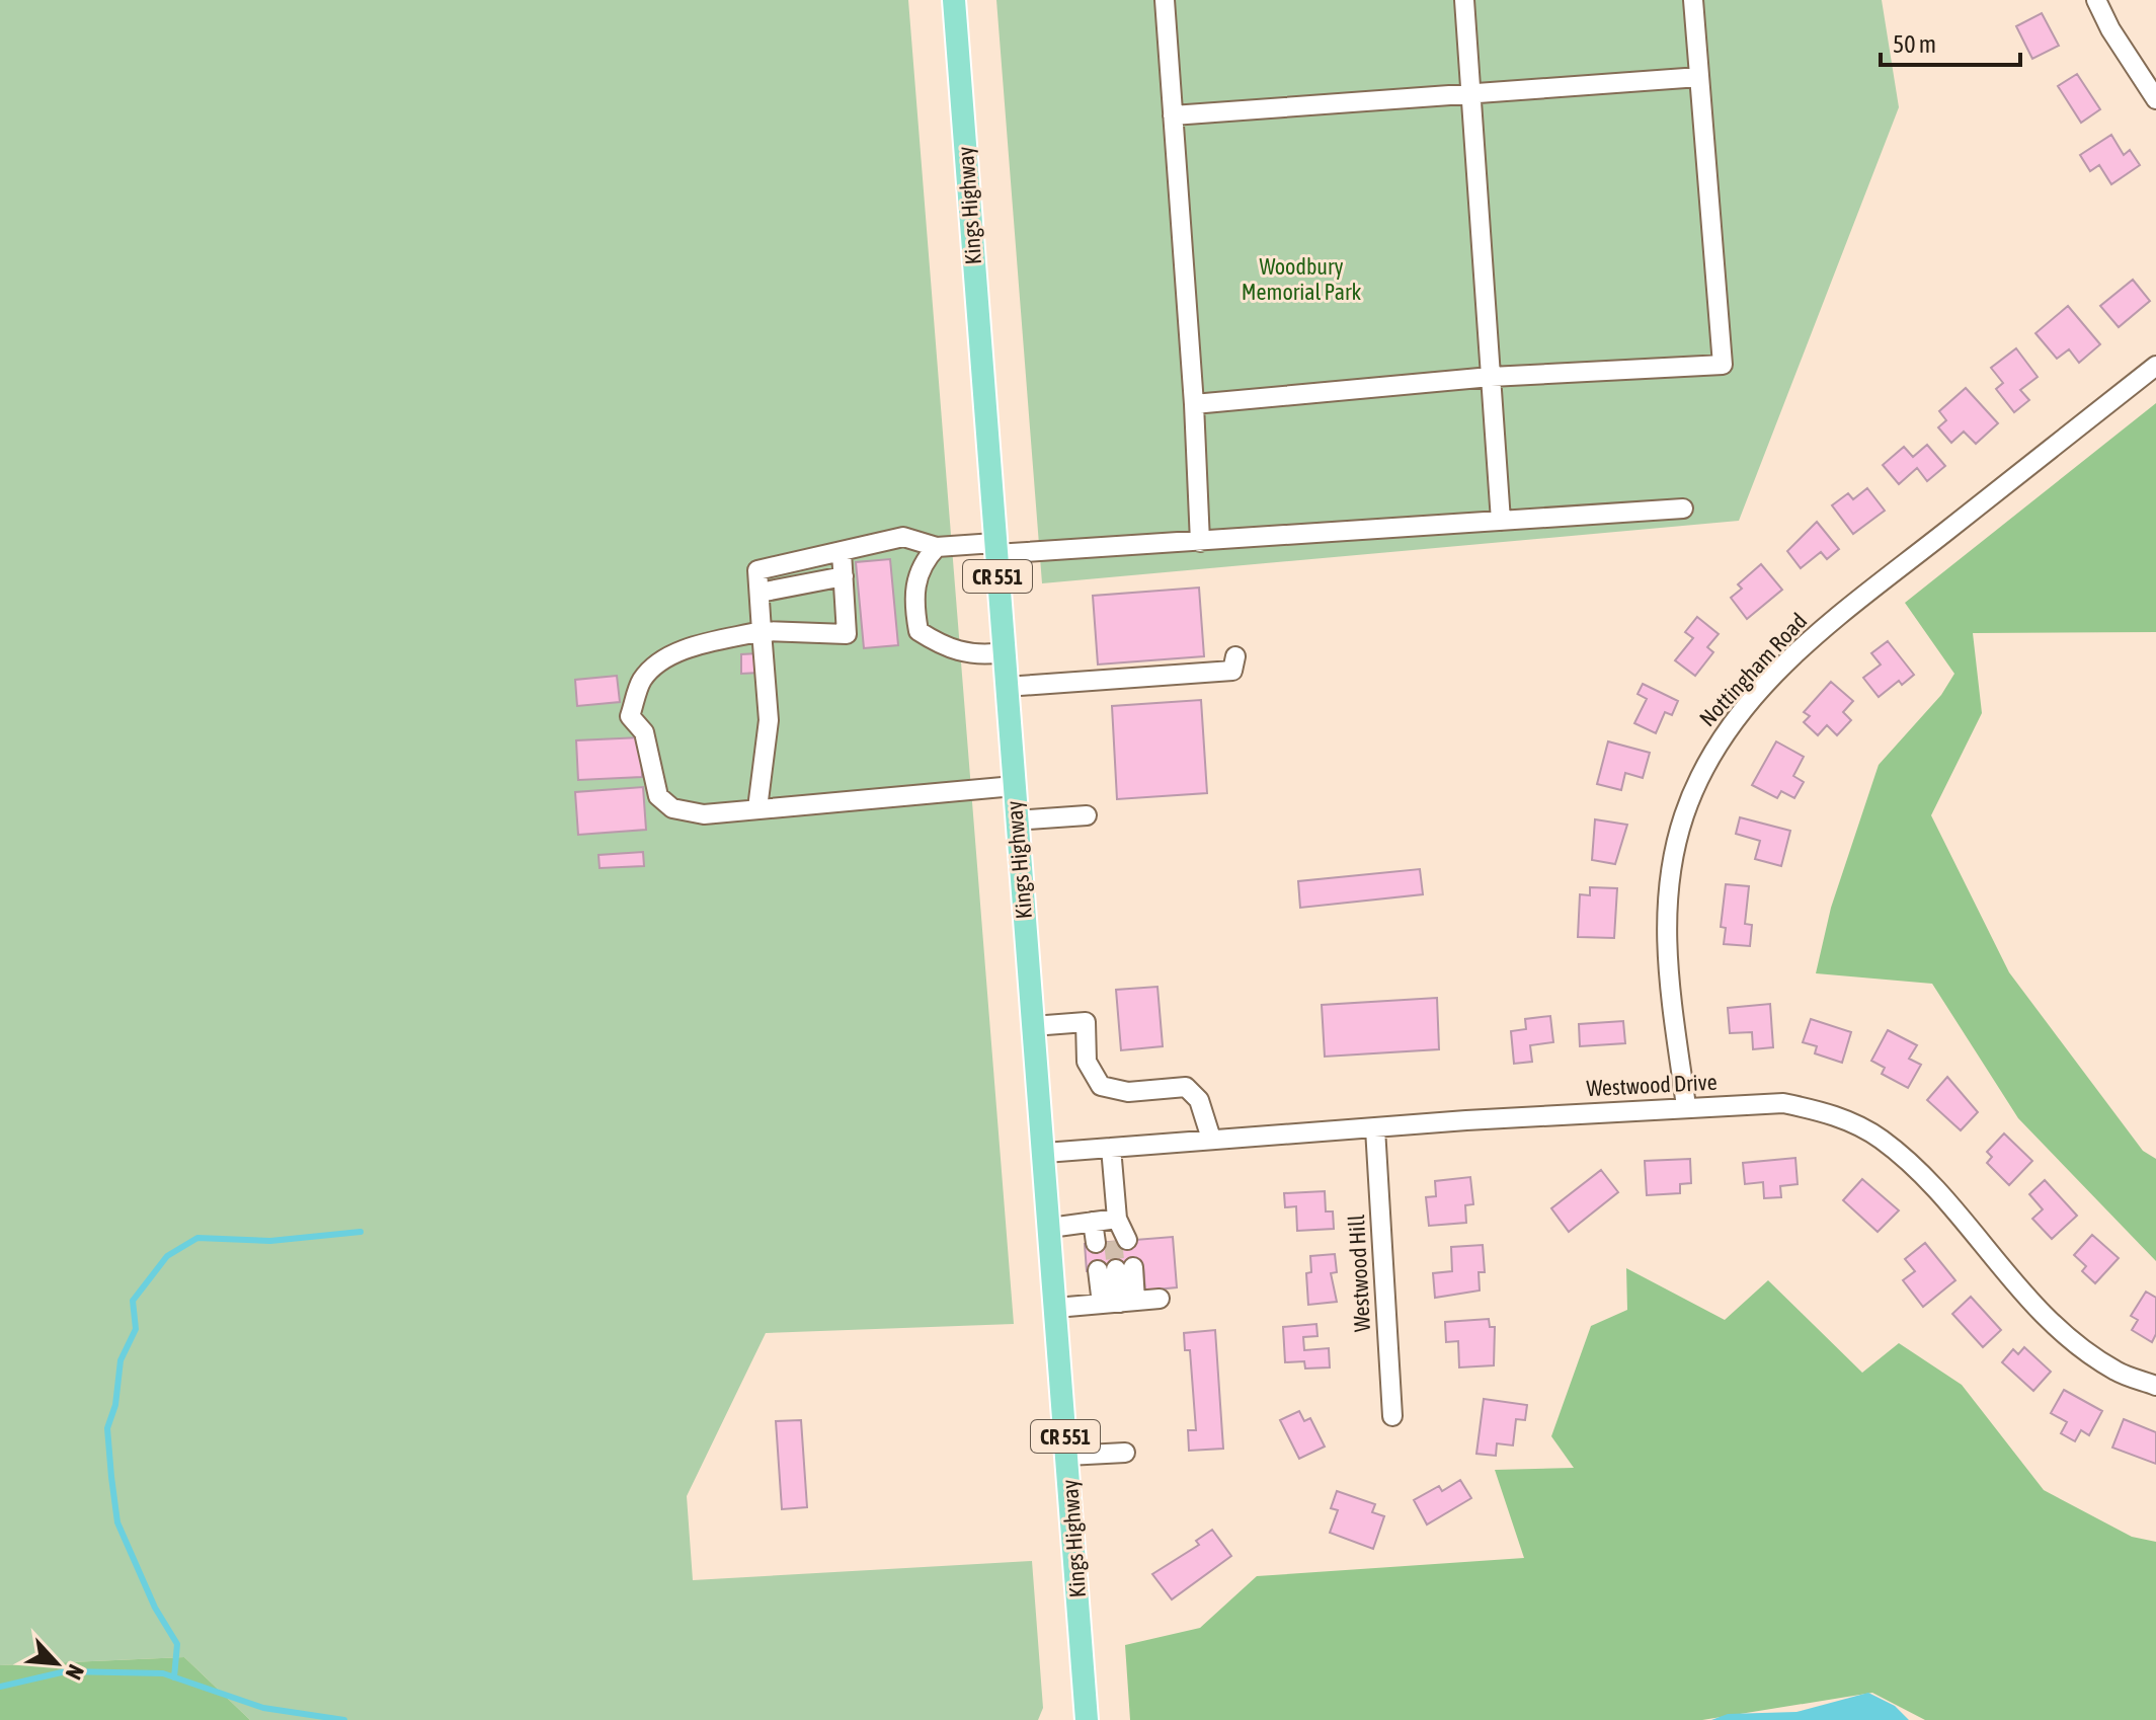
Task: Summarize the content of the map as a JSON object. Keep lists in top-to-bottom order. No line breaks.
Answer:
{"streets":{"main road":["Kings Highway","CR 551"],"street":["Nottingham Road","Westwood Drive","Westwood Hill"]},"crossings":[["Kings Highway","Westwood Drive"],["Nottingham Road","Westwood Drive"],["Westwood Drive","Westwood Hill"]],"parks":["Woodbury Memorial Park"],"scale_bar":"50 m","north":"bottom right"}
